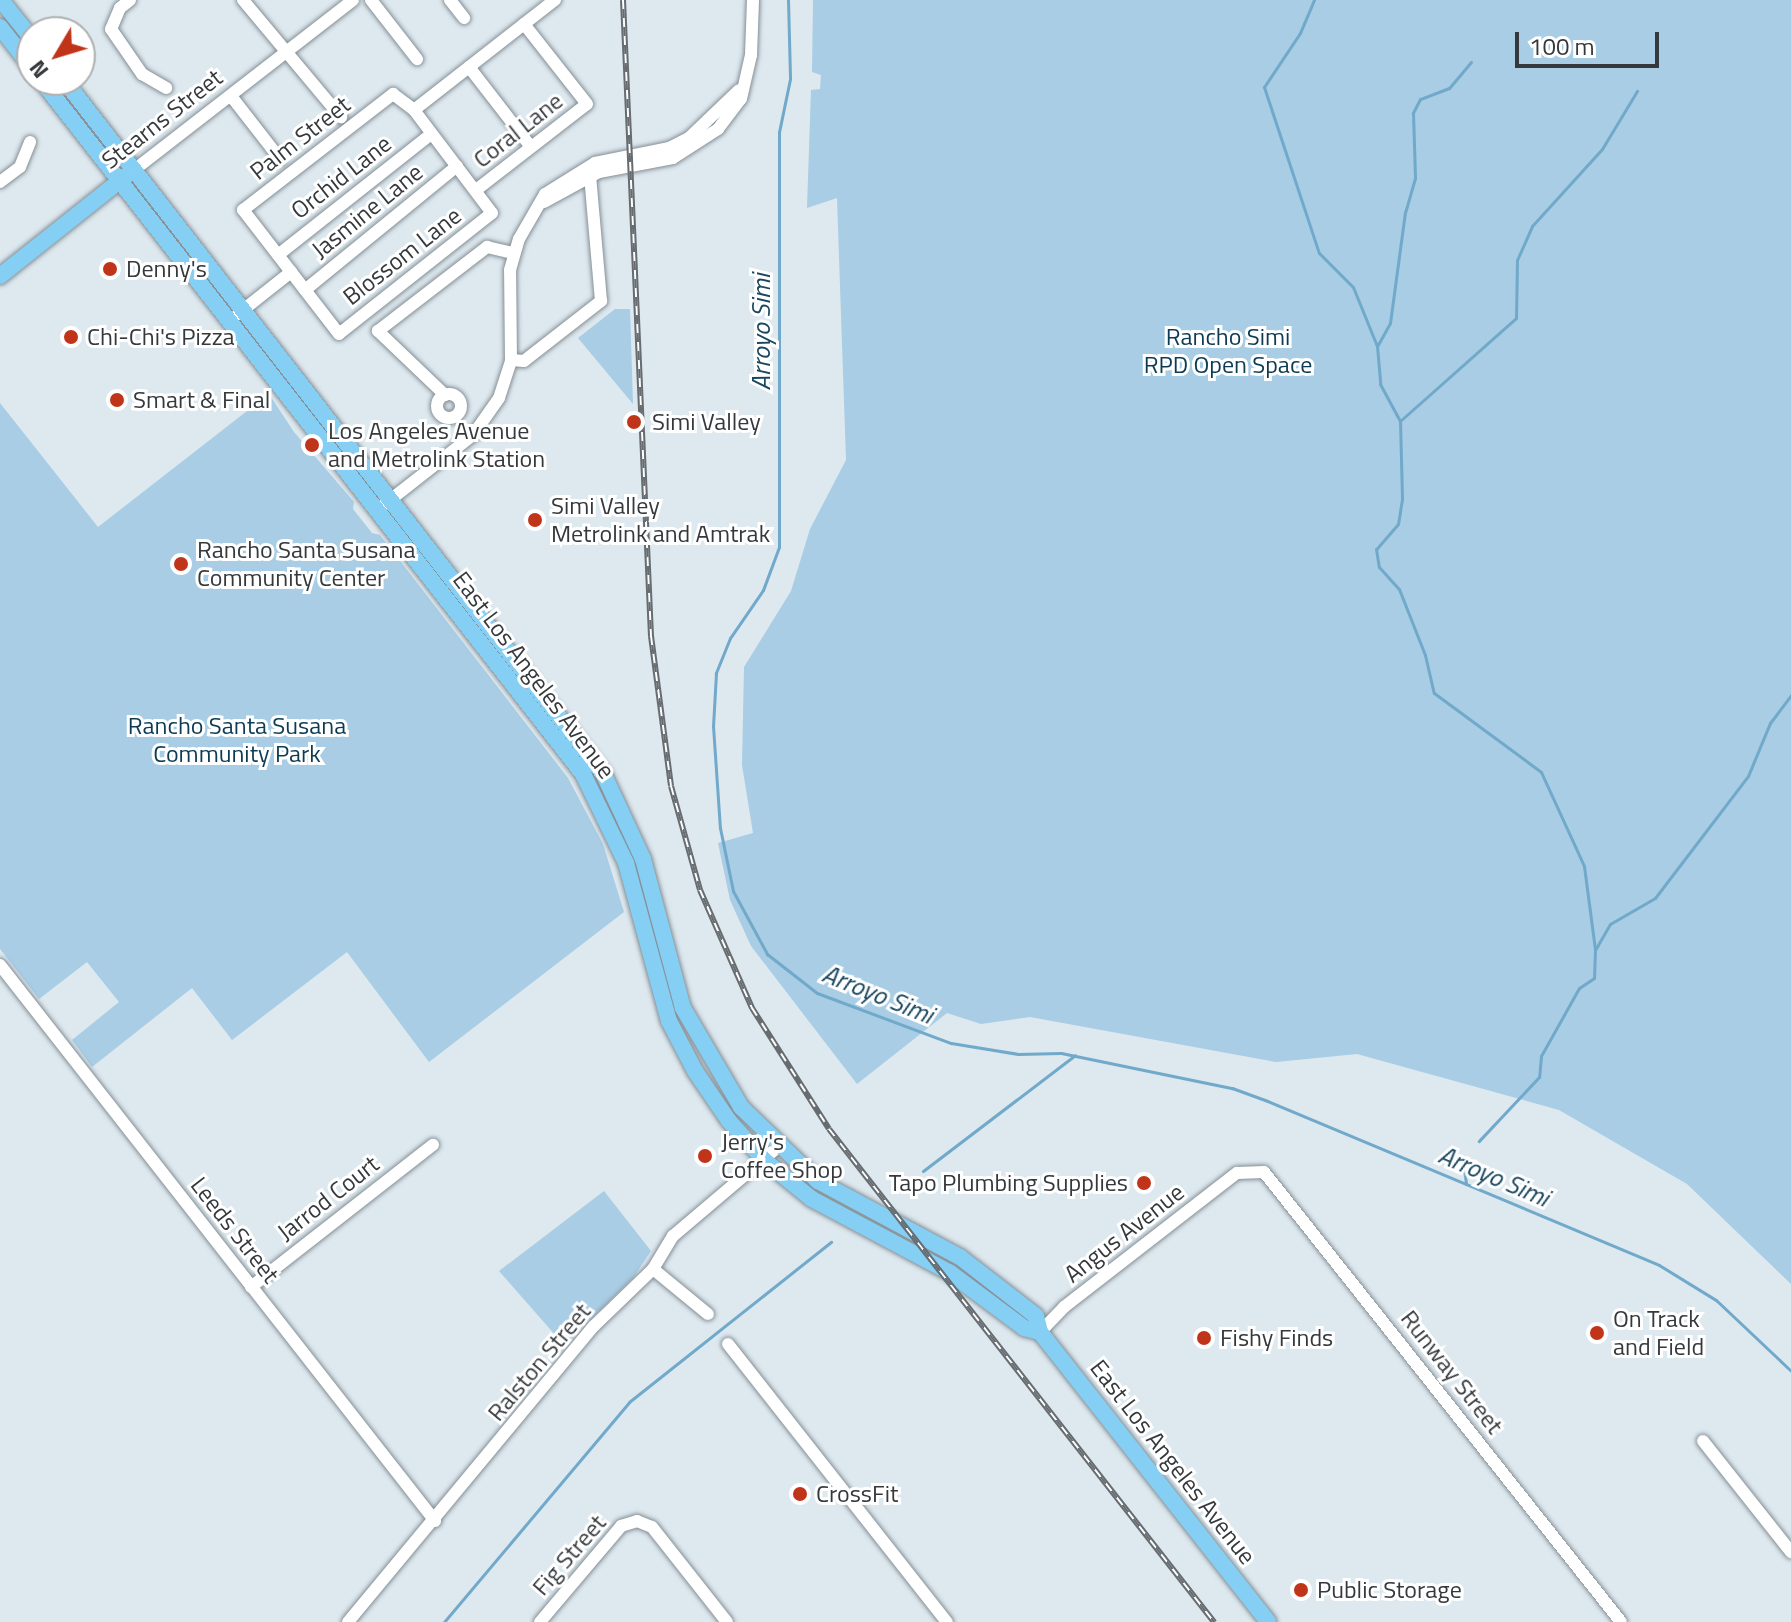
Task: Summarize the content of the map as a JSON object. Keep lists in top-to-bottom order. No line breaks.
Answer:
{"streets":{"main road":["Stearns Street","East Los Angeles Avenue"],"street":["Coral Lane","Palm Street","Orchid Lane","Jasmine Lane","Blossom Lane","Jarrod Court","Leeds Street","Angus Avenue","Ralston Street","Runway Street","Fig Street"]},"crossings":[["Stearns Street","East Los Angeles Avenue"],["Coral Lane","Blossom Lane"],["Palm Street","Orchid Lane"],["Palm Street","Jasmine Lane"],["Palm Street","Blossom Lane"],["East Los Angeles Avenue","Angus Avenue"],["East Los Angeles Avenue","Ralston Street"],["Jarrod Court","Leeds Street"],["Leeds Street","Ralston Street"],["Angus Avenue","Runway Street"]],"water":["Arroyo Simi"],"parks":["Rancho Simi RPD Open Space","Rancho Santa Susana Community Park"],"places":["Denny's","Chi-Chi's Pizza","Smart & Final","Simi Valley","Los Angeles Avenue and Metrolink Station","Simi Valley Metrolink and Amtrak","Rancho Santa Susana Community Center","Jerry's Coffee Shop","Tapo Plumbing Supplies","On Track and Field","Fishy Finds","CrossFit","Public Storage"],"scale_bar":"100 m","north":"bottom left"}
